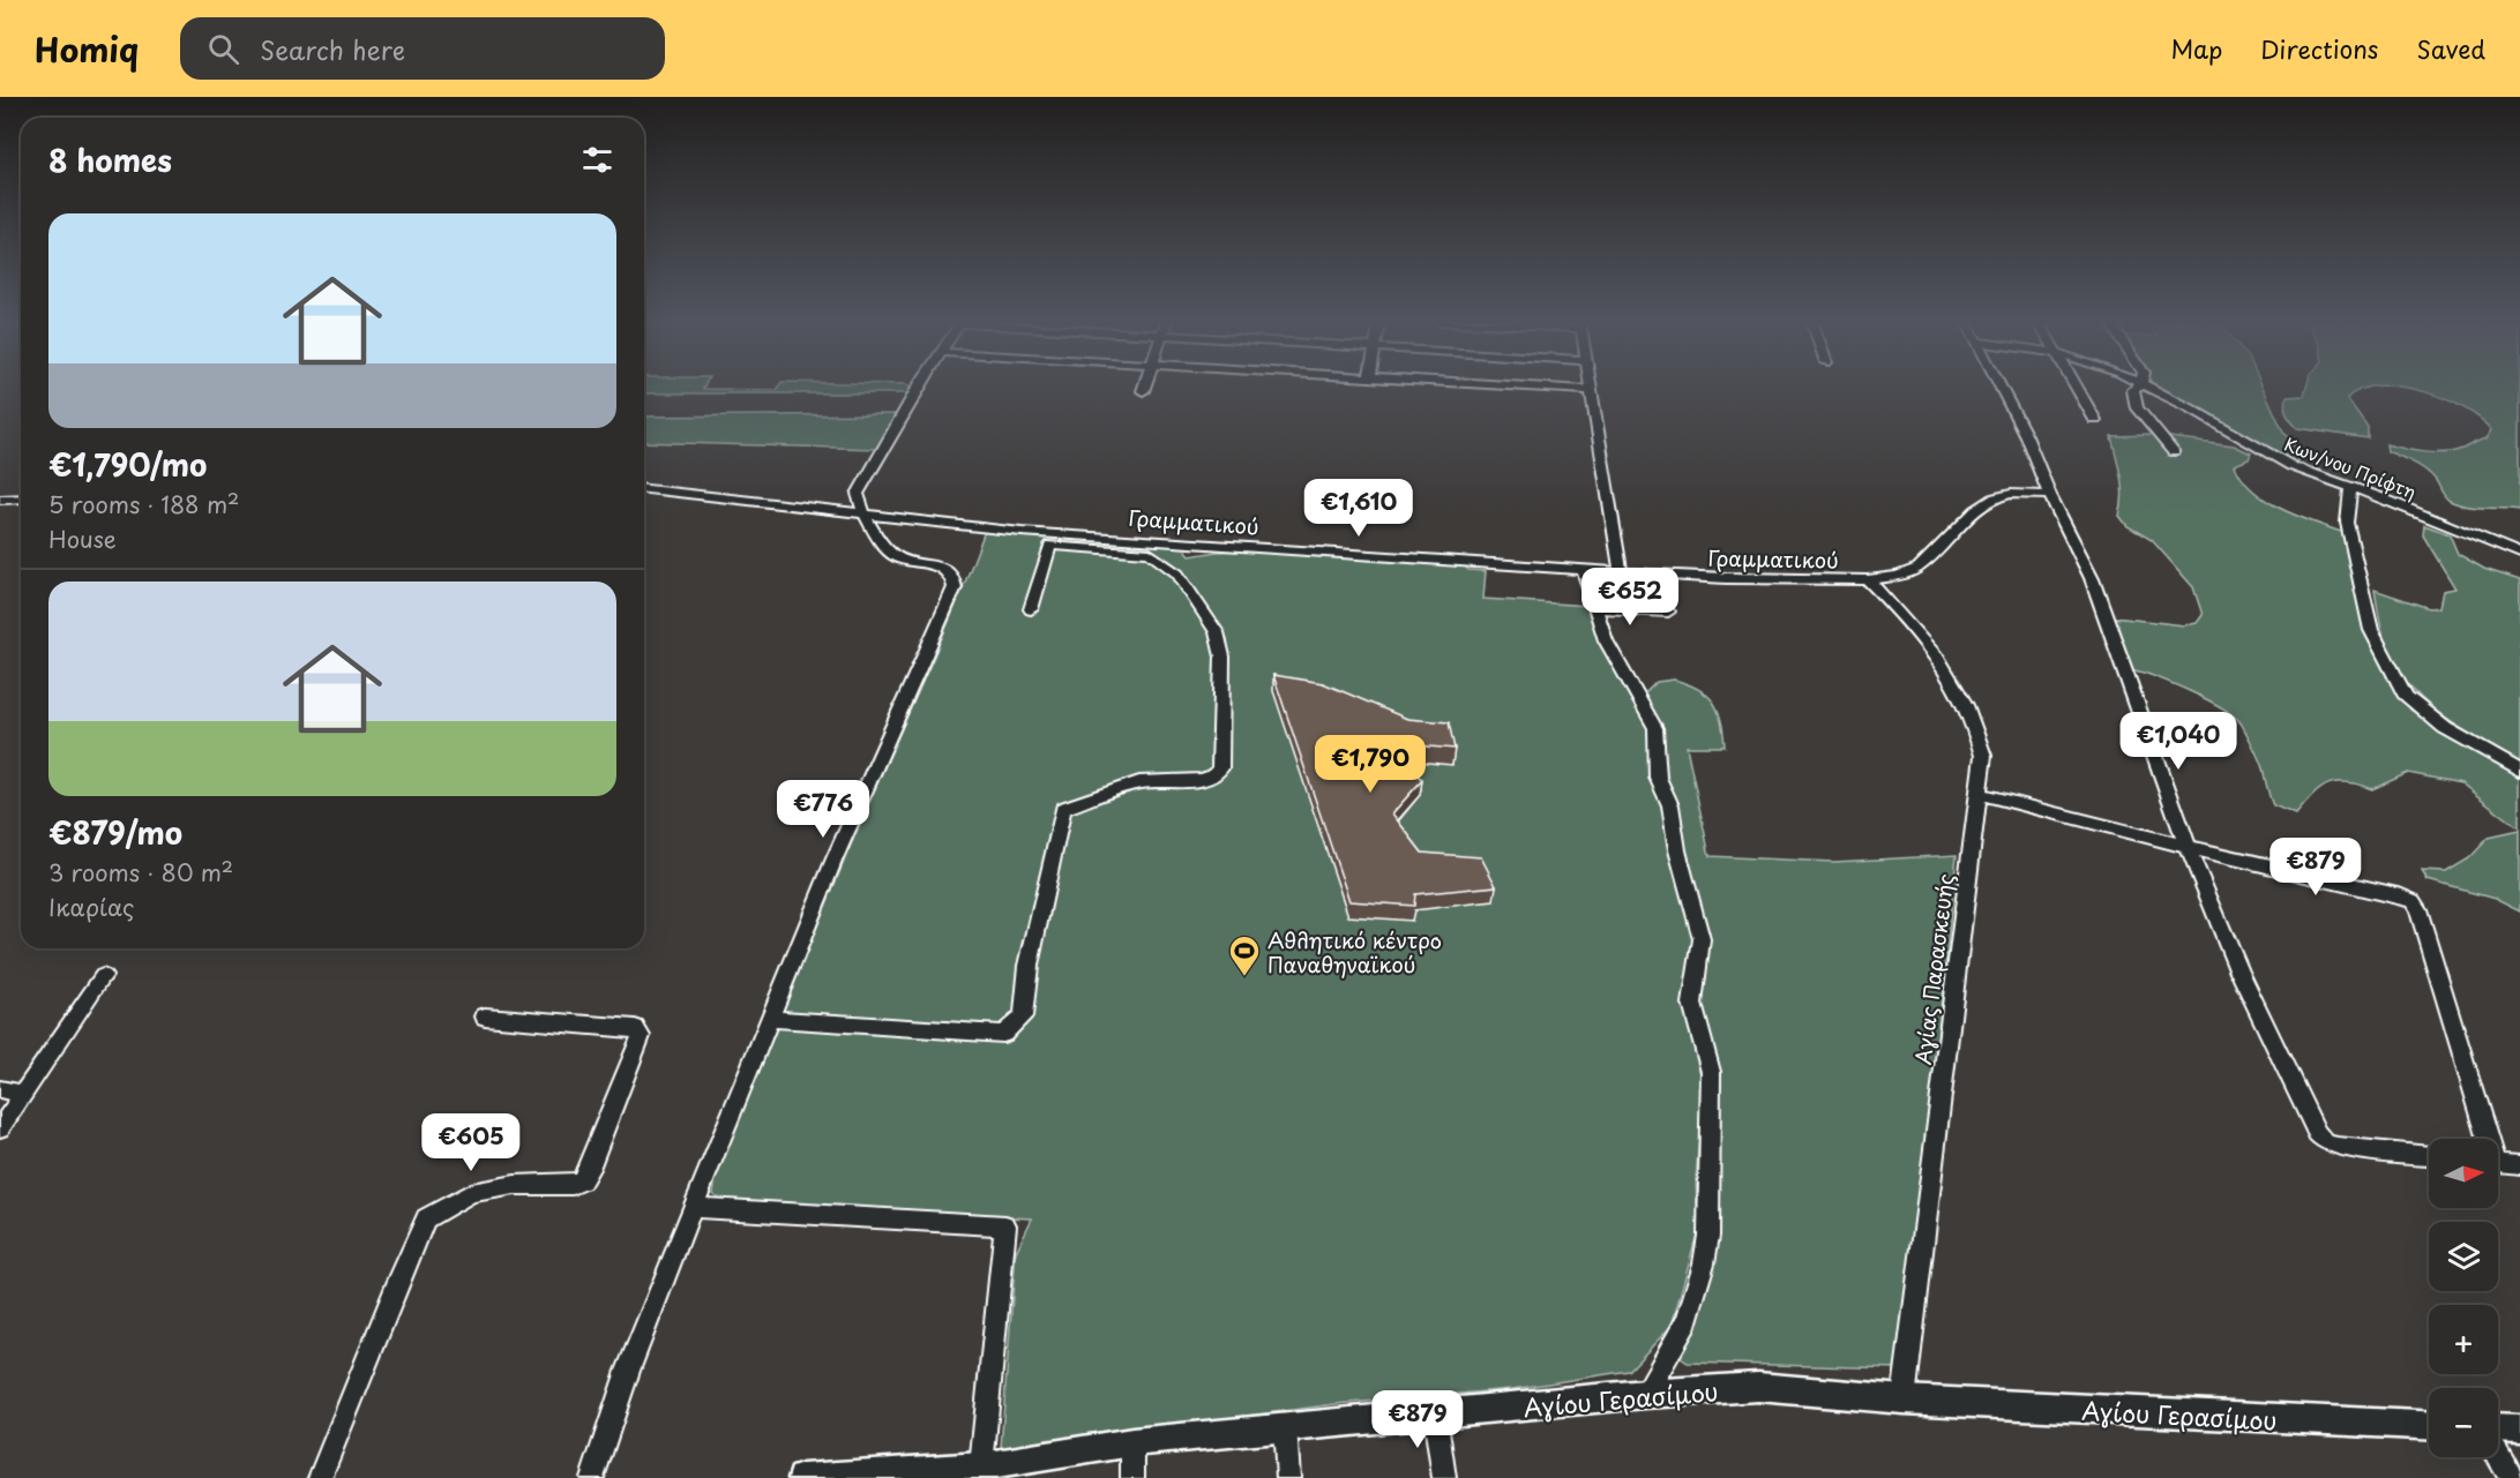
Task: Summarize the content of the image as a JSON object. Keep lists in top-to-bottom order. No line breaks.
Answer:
{"streets":{"street":["Κων/νου Πρίφτη","Γραμματικού","Αγίας Παρασκευής","Αγίου Γερασίμου"]},"crossings":[["Γραμματικού","Αγίας Παρασκευής"],["Αγίας Παρασκευής","Αγίου Γερασίμου"]],"places":{"sports":["Αθλητικό κέντρο Παναθηναϊκού"]},"north":"right","page":{"header":"Homiq","search":"Search here","nav":["Map","Directions","Saved"],"heading":"8 homes","list":[{"name":"€1,790/mo","note":"5 rooms · 188 m² · House"},{"name":"€879/mo","note":"3 rooms · 80 m² · Ικαρίας"}],"price":["€1,610","€652","€1,040","€1,790","€776","€879","€605","€879"],"map_buttons":["+","−"]}}
